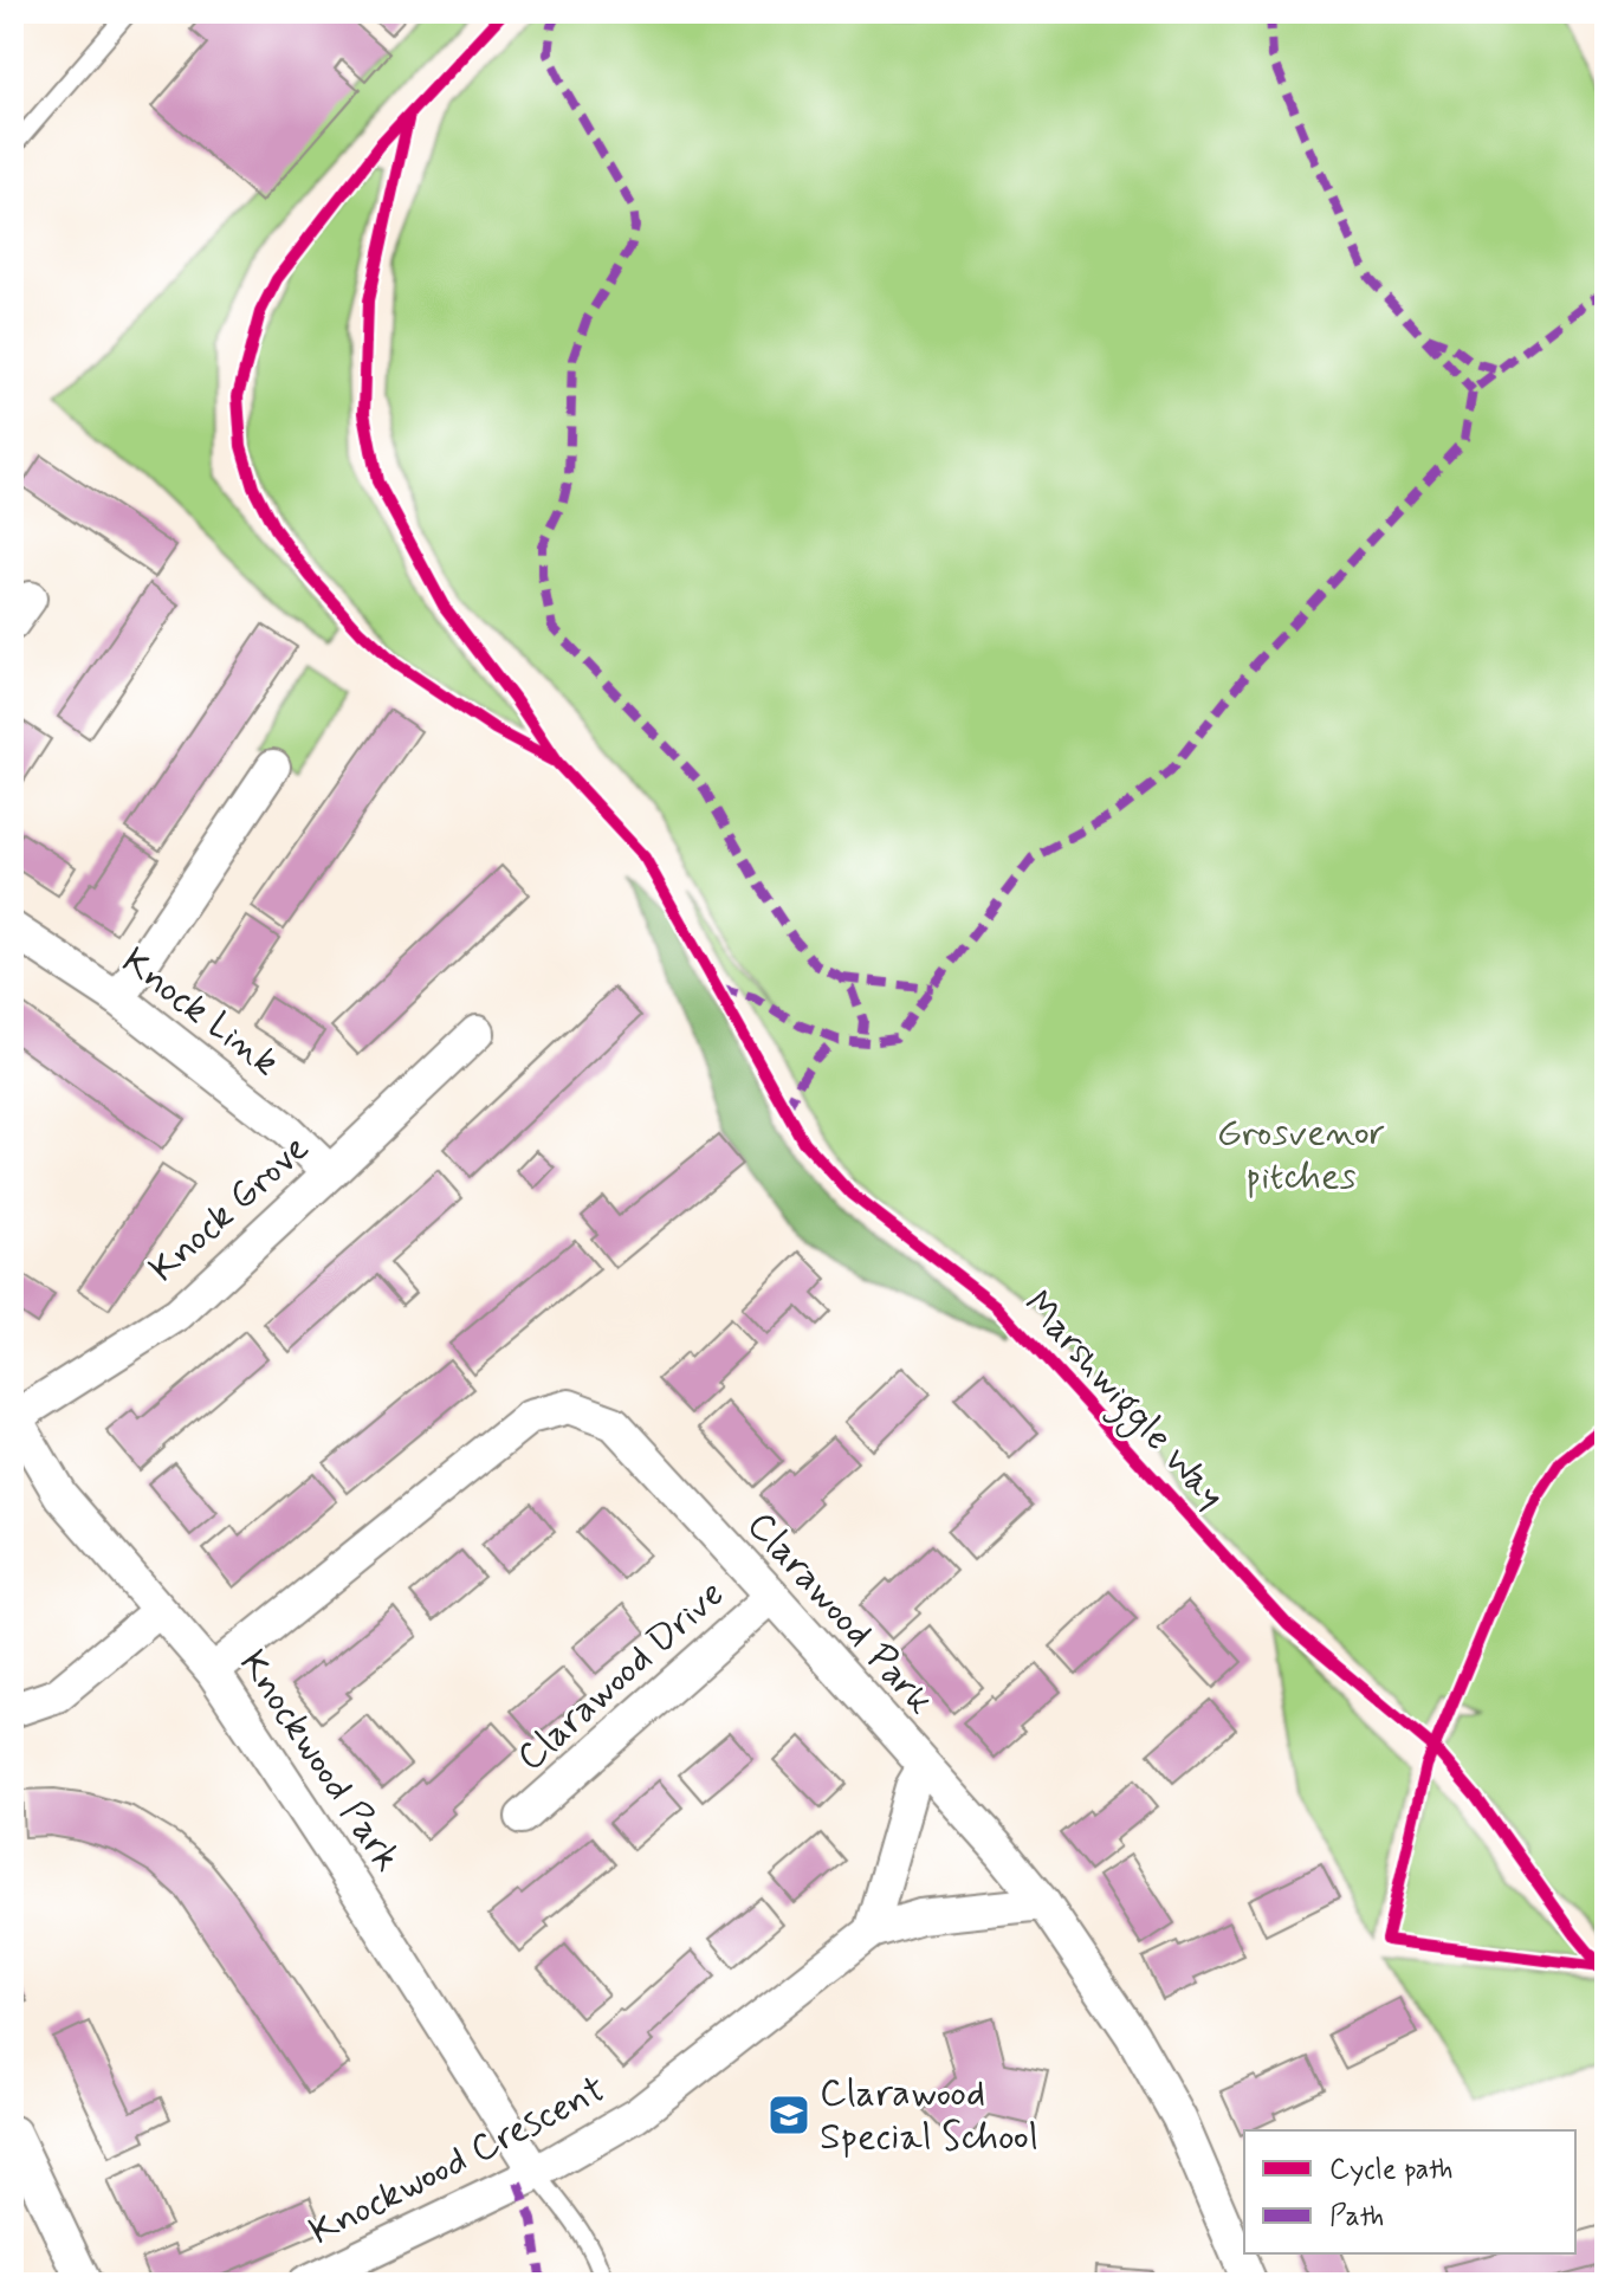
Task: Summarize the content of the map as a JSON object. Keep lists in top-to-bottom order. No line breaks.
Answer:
{"streets":{"street":["Knock Link","Knock Grove","Clarawood Park","Clarawood Drive","Knockwood Park","Knockwood Crescent"],"cycle path":["Marshwiggle Way"]},"crossings":[["Knock Link","Knock Grove"],["Knock Grove","Knockwood Park"],["Clarawood Park","Clarawood Drive"],["Clarawood Park","Knockwood Park"],["Clarawood Park","Knockwood Crescent"],["Knockwood Park","Knockwood Crescent"]],"parks":["Grosvenor pitches"],"places":{"school or university":["Clarawood Special School"]},"legend":["Cycle path","Path"]}
